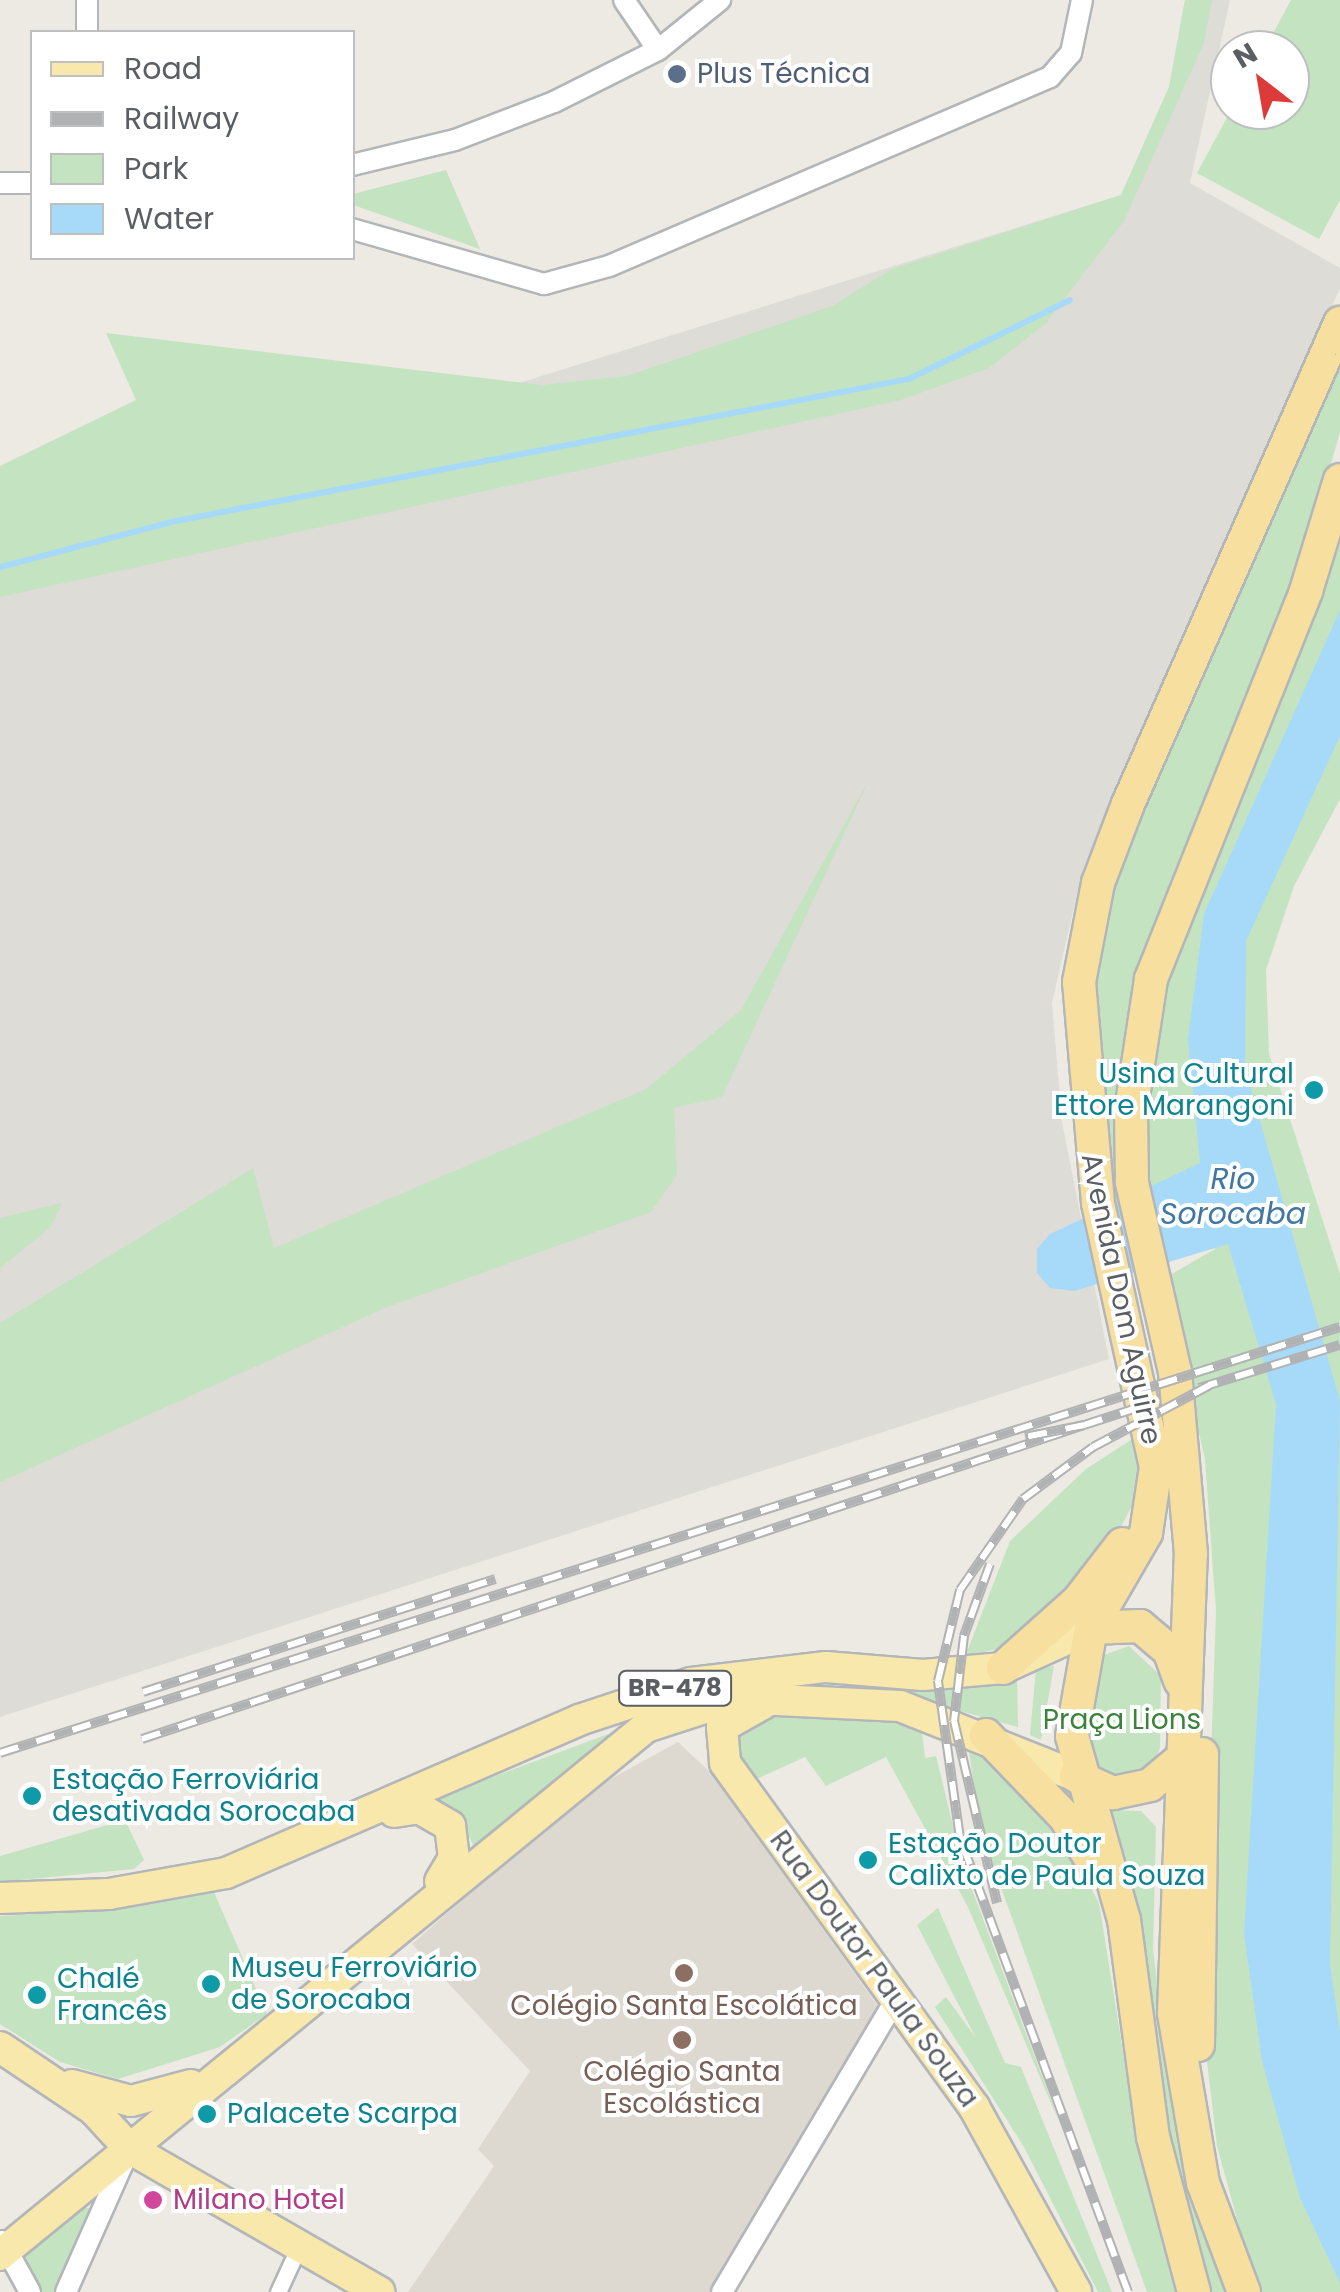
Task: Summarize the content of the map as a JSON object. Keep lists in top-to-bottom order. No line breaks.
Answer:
{"streets":{"highway":["Avenida Dom Aguirre","BR-478"],"main road":["Rua Doutor Paula Souza"]},"crossings":[["Avenida Dom Aguirre","BR-478"],["BR-478","Rua Doutor Paula Souza"]],"water":["Rio Sorocaba"],"parks":["Praça Lions"],"places":["Plus Técnica","Usina Cultural Ettore Marangoni","Estação Ferroviária desativada Sorocaba","Estação Doutor Calixto de Paula Souza","Colégio Santa Escolática","Museu Ferroviário de Sorocaba","Chalé Francês","Colégio Santa Escolástica","Palacete Scarpa","Milano Hotel"],"legend":["Road","Railway","Park","Water"],"north":"top left"}
